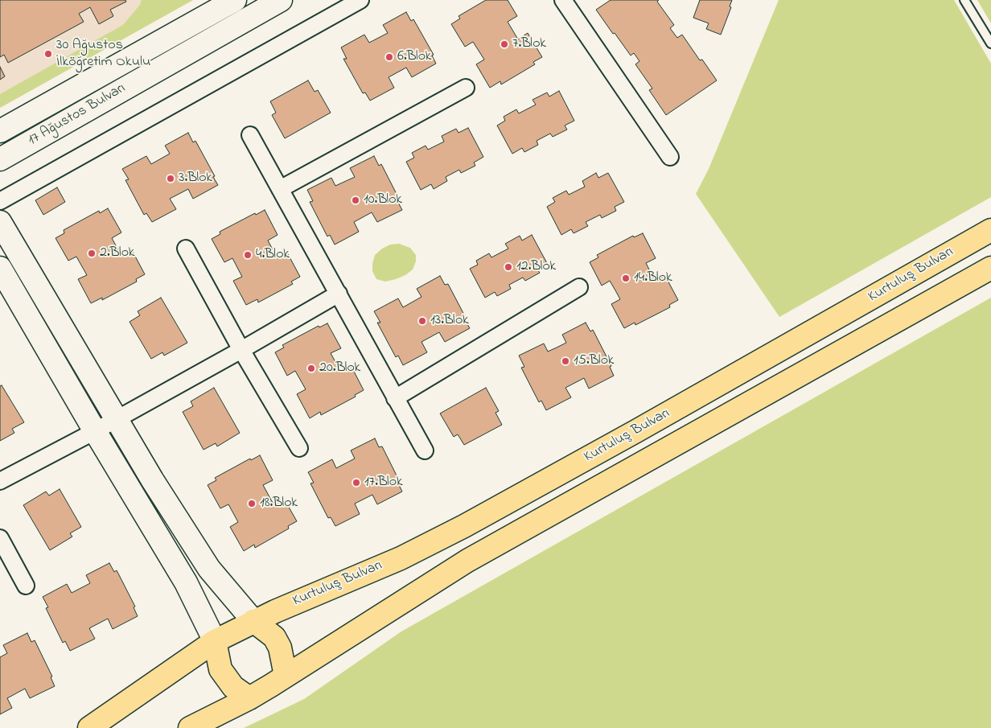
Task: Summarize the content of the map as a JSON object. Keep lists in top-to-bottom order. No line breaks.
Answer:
{"streets":{"highway":["Kurtuluş Bulvarı"],"street":["17 Ağustos Bulvarı"]},"places":["7.Blok","30 Ağustos İlköğretim Okulu","6.Blok","3.Blok","10.Blok","2.Blok","4.Blok","12.Blok","14.Blok","13.Blok","15.Blok","20.Blok","17.Blok","18.Blok"]}
